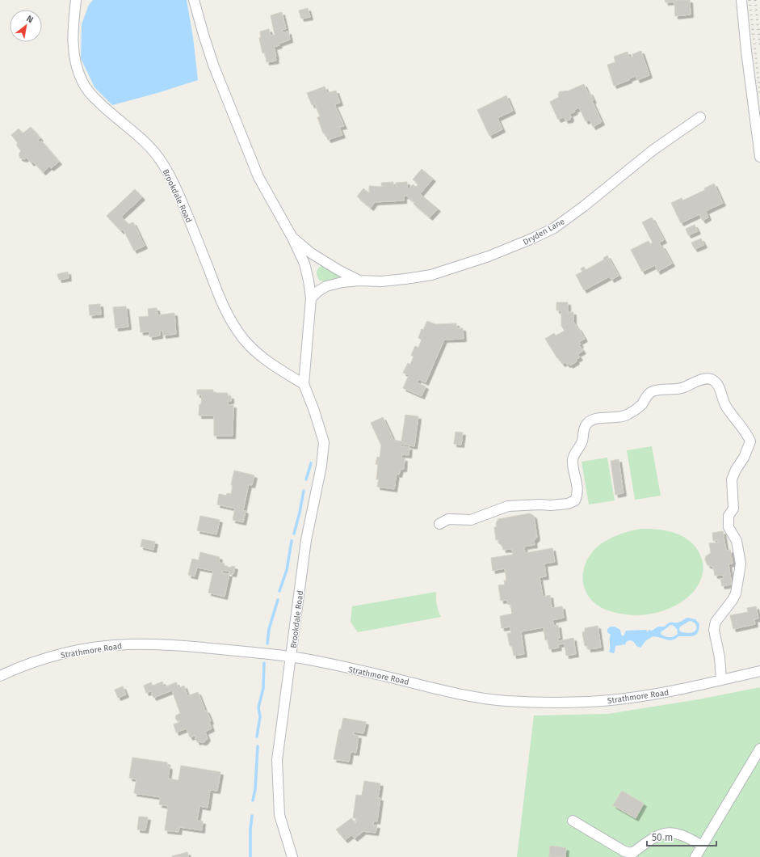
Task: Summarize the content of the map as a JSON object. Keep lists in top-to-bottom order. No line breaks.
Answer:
{"streets":{"street":["Brookdale Road","Dryden Lane","Strathmore Road"]},"crossings":[["Brookdale Road","Dryden Lane"],["Brookdale Road","Strathmore Road"]],"scale_bar":"50 m","north":"top right"}
